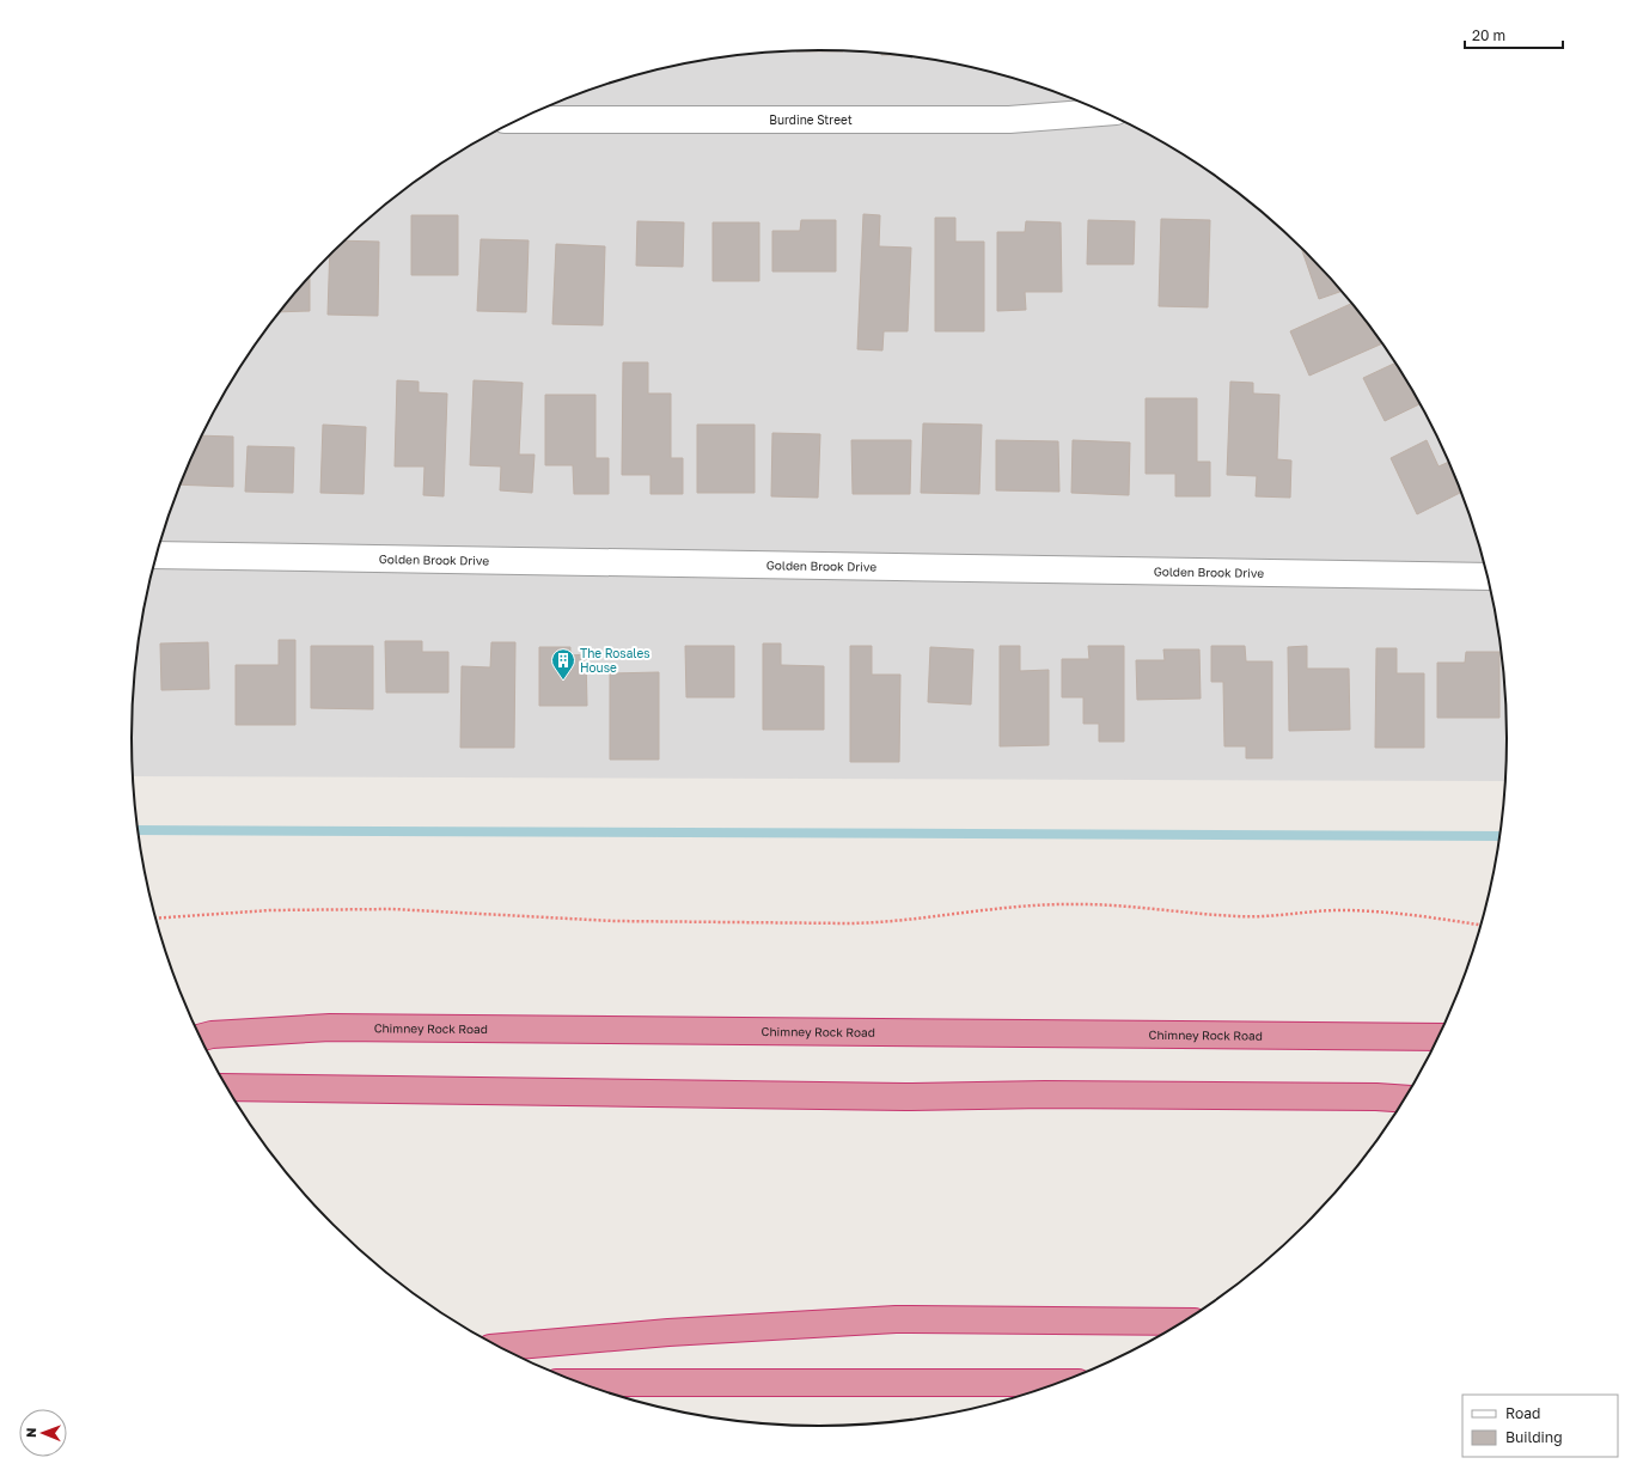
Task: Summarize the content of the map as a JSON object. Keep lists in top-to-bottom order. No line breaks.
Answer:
{"streets":{"highway":["Chimney Rock Road"],"street":["Burdine Street","Golden Brook Drive"]},"places":{"building":["The Rosales House"]},"legend":["Road","Building"],"scale_bar":"20 m","north":"left"}
